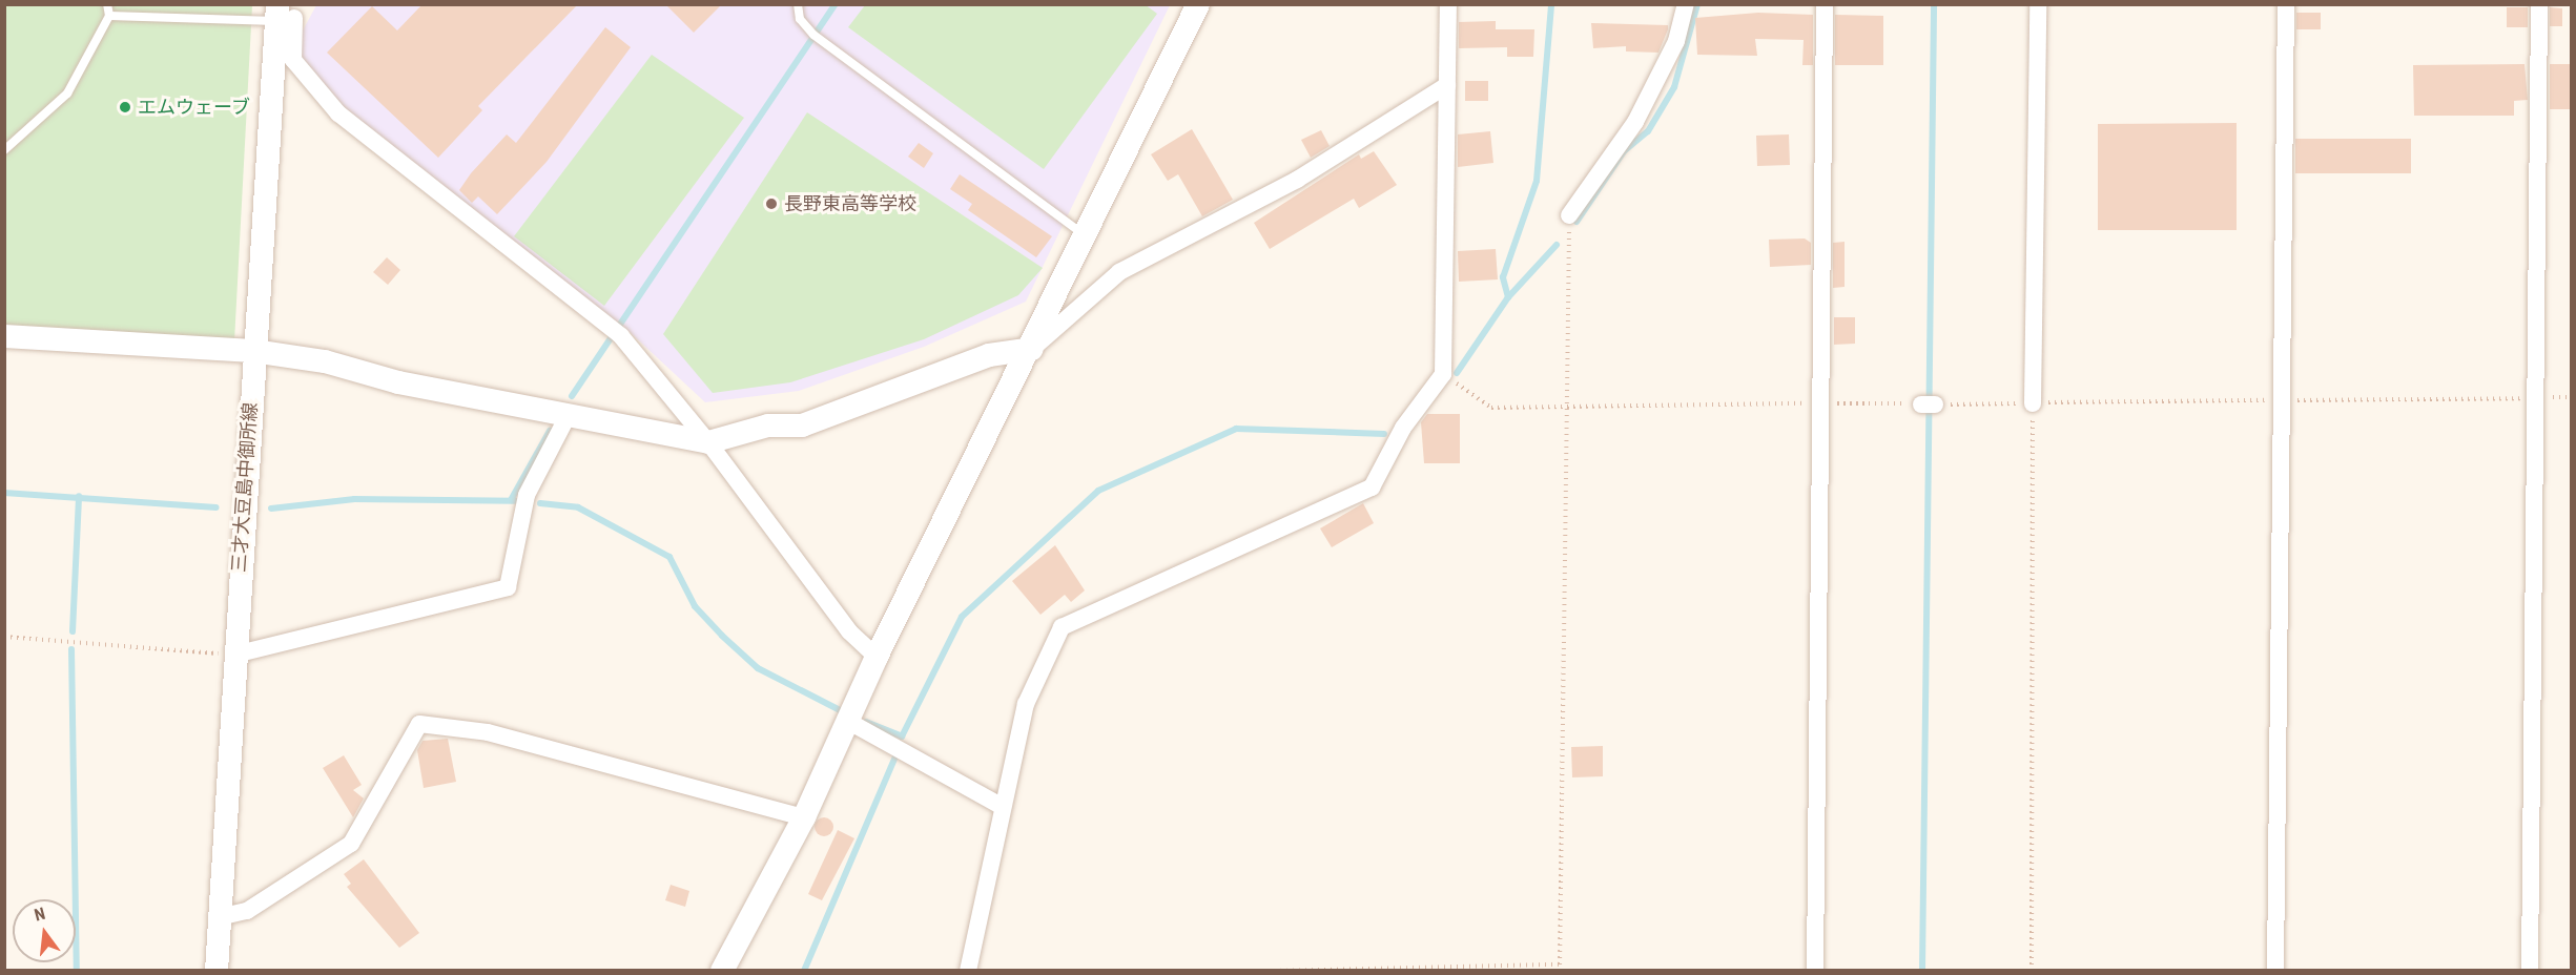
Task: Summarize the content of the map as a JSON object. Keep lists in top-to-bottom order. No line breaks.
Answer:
{"streets":{"street":["三才大豆島中御所線"]},"places":["エムウェーブ","長野東高等学校"],"north":"top"}
